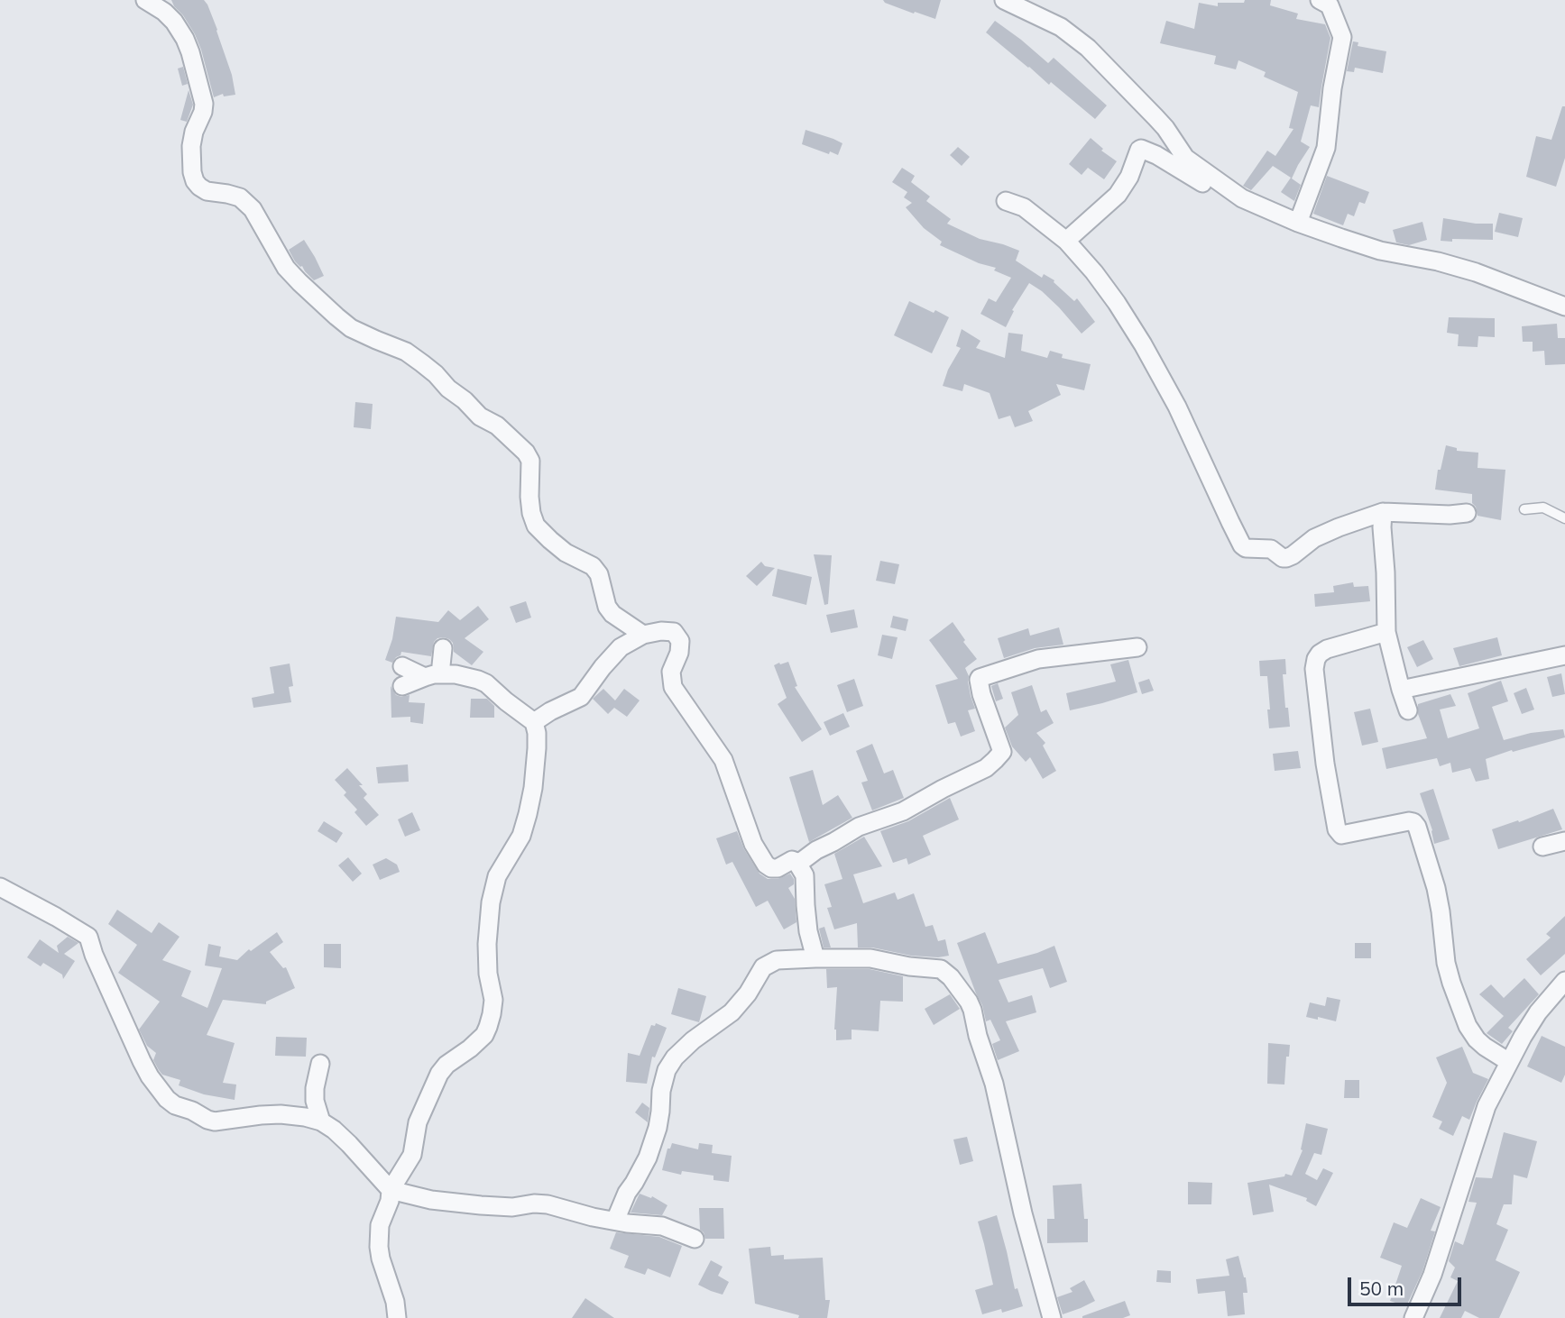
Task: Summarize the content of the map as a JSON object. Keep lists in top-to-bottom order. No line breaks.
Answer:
{"scale_bar":"50 m"}
